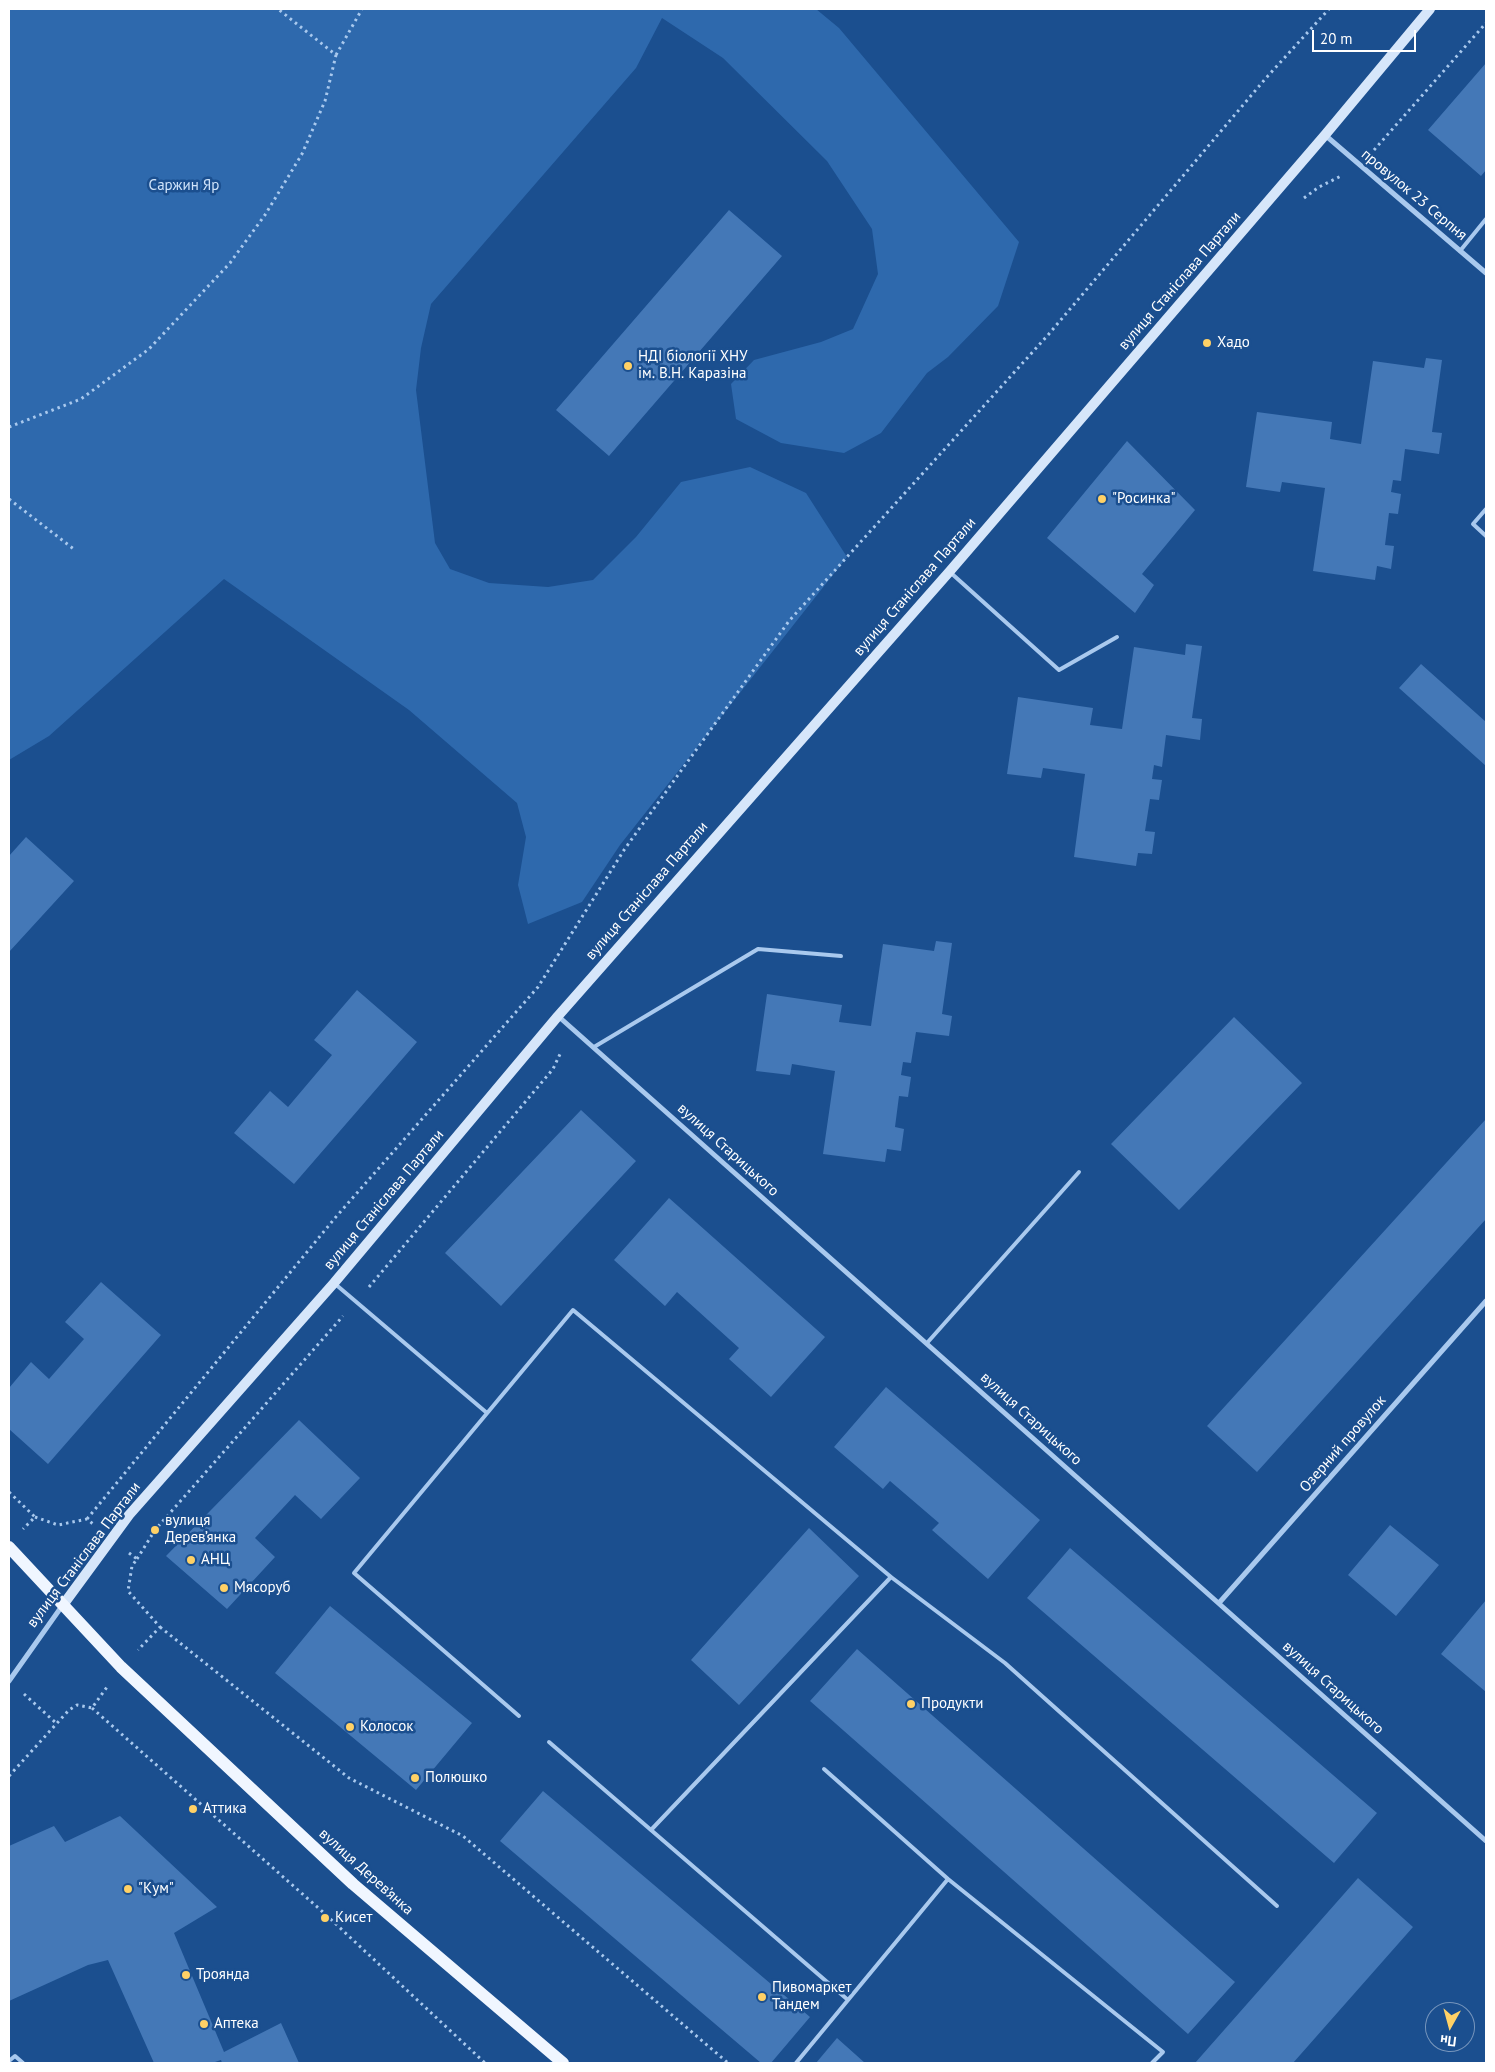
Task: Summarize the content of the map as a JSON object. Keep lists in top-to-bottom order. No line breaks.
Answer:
{"streets":{"main road":["вулиця Дерев’янка"],"street":["провулок 23 Серпня","вулиця Станіслава Партали","вулиця Старицького","Озерний провулок"]},"crossings":[["провулок 23 Серпня","вулиця Станіслава Партали"],["вулиця Станіслава Партали","вулиця Старицького"],["вулиця Станіслава Партали","вулиця Дерев’янка"],["вулиця Старицького","Озерний провулок"]],"parks":["Саржин Яр"],"places":["Хадо","НДІ біології ХНУ ім. В.Н. Каразіна","\"Росинка\"","вулиця Дерев’янка","АНЦ","Мясоруб","Продукти","Колосок","Полюшко","Аттика","\"Кум\"","Кисет","Троянда","Пивомаркет Тандем","Аптека"],"scale_bar":"20 m","north":"bottom"}
